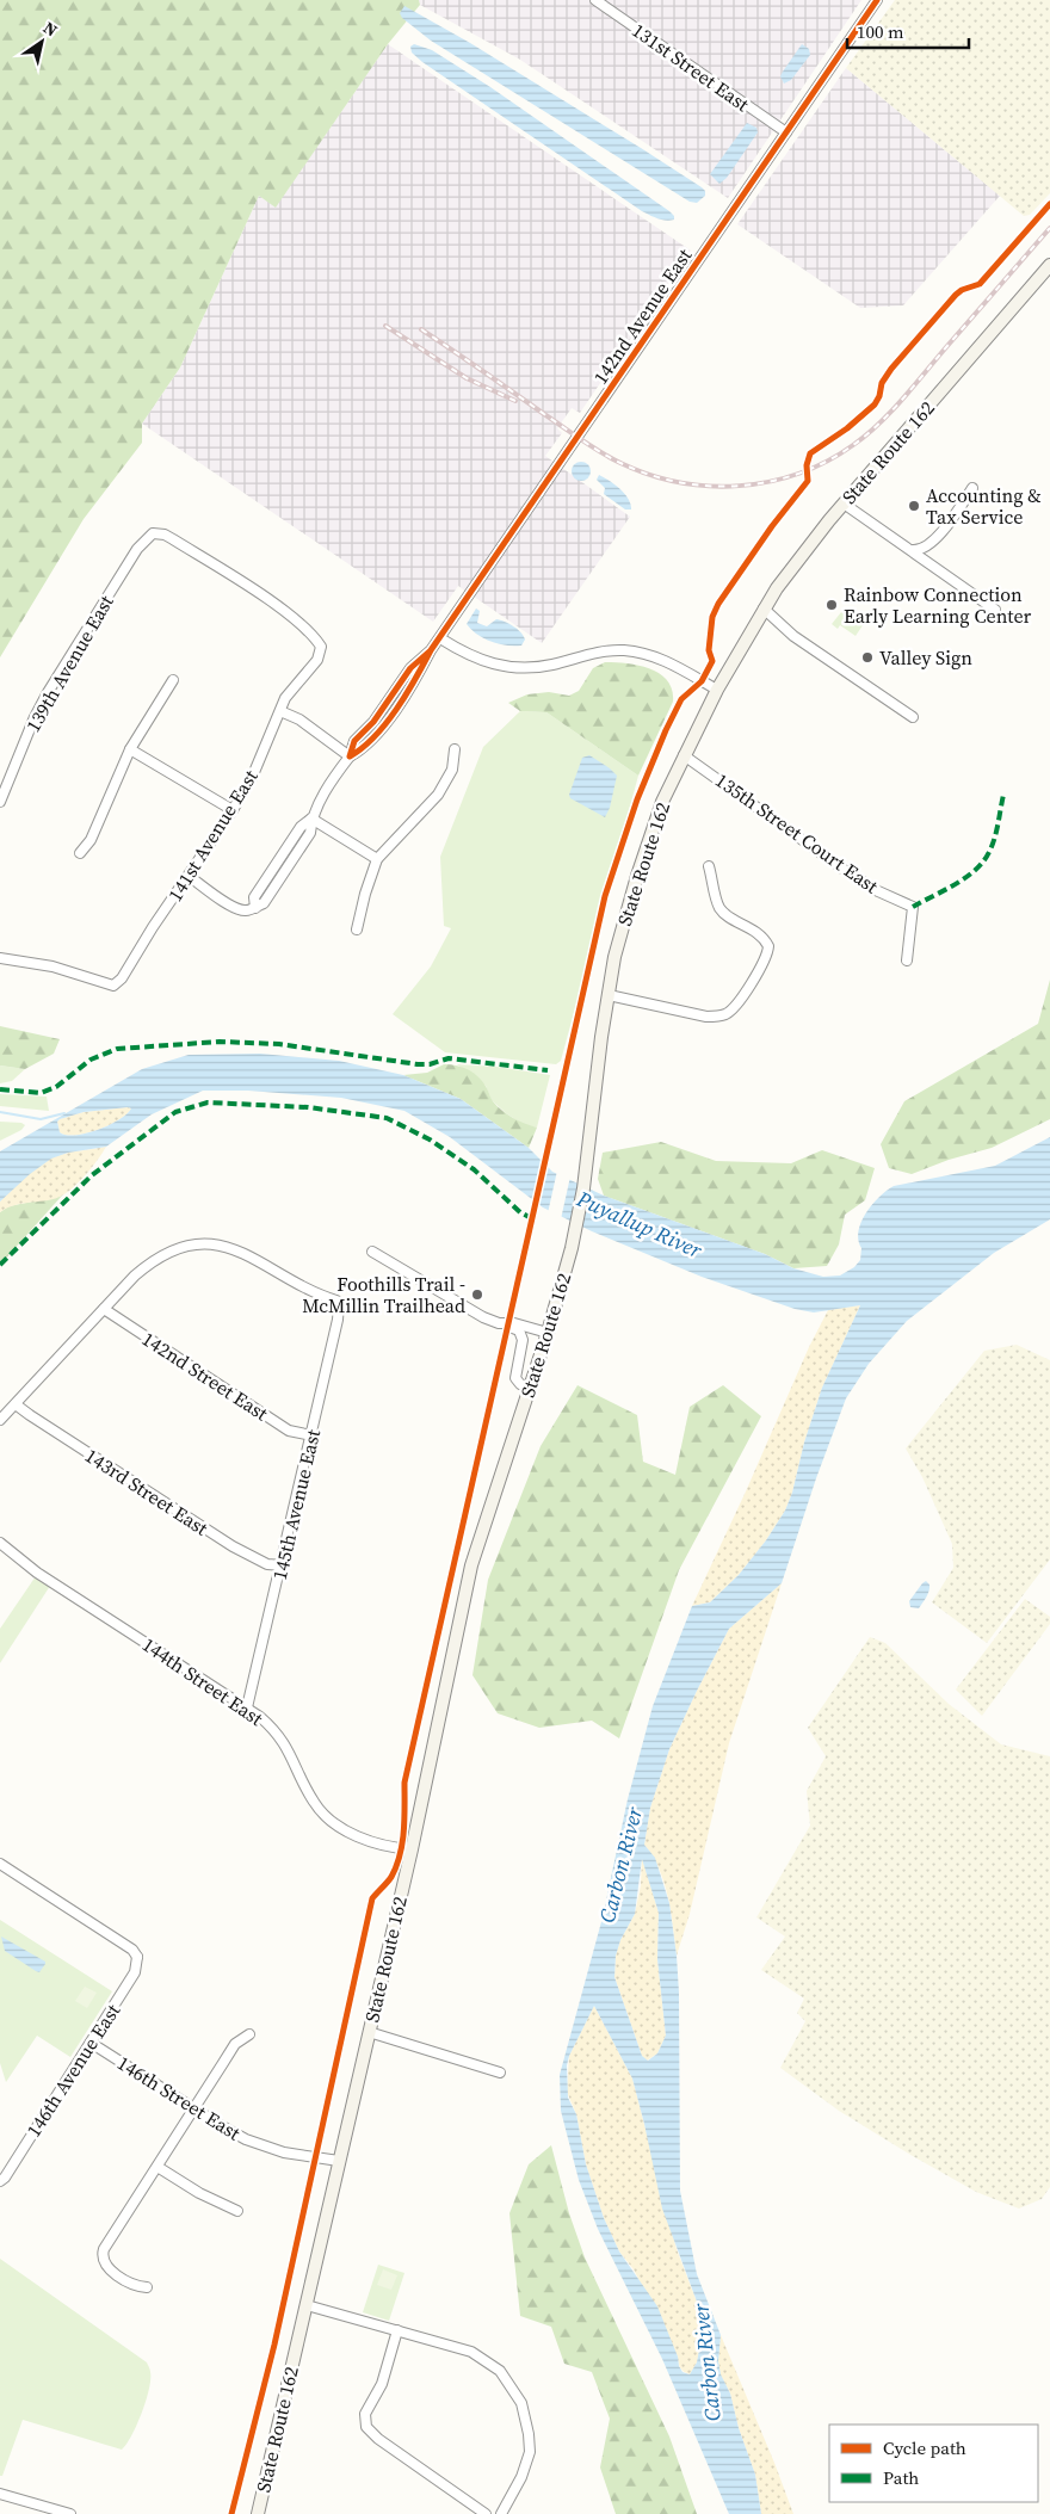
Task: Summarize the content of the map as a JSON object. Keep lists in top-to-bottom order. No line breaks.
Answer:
{"streets":{"main road":["State Route 162"],"street":["131st Street East","142nd Avenue East","139th Avenue East","135th Street Court East","141st Avenue East","142nd Street East","143rd Street East","145th Avenue East","144th Street East","146th Avenue East","146th Street East"]},"crossings":[["131st Street East","142nd Avenue East"],["142nd Avenue East","141st Avenue East"],["State Route 162","135th Street Court East"],["State Route 162","144th Street East"],["State Route 162","146th Street East"],["139th Avenue East","141st Avenue East"],["142nd Street East","145th Avenue East"],["143rd Street East","145th Avenue East"],["145th Avenue East","144th Street East"],["146th Avenue East","146th Street East"]],"water":["Puyallup River","Carbon River"],"places":["Accounting & Tax Service","Rainbow Connection Early Learning Center","Valley Sign","Foothills Trail - McMillin Trailhead"],"legend":["Cycle path","Path"],"scale_bar":"100 m","north":"top right"}
